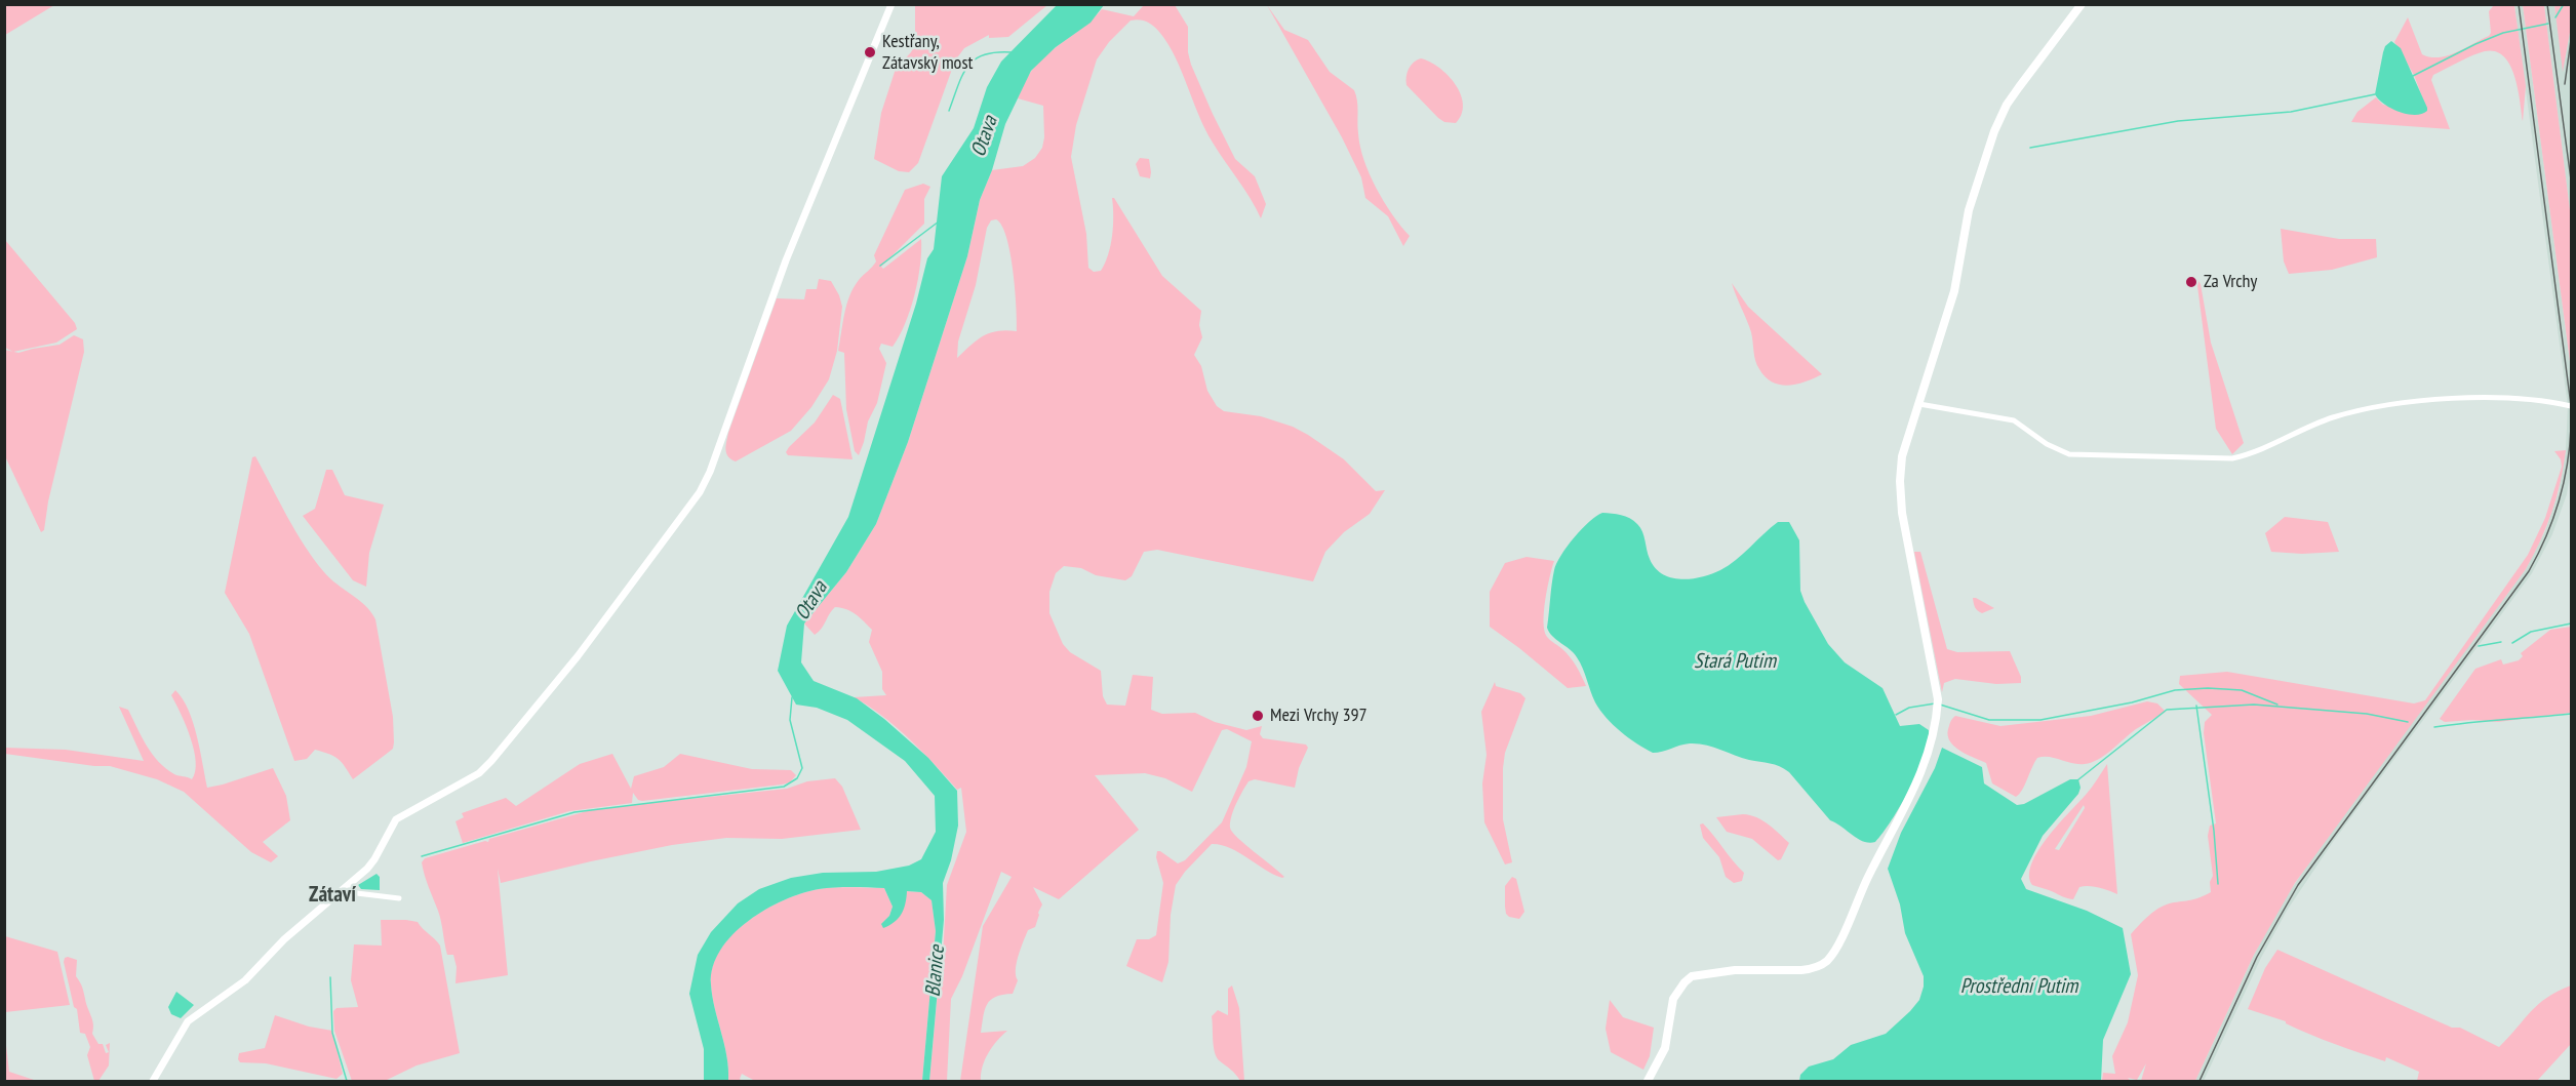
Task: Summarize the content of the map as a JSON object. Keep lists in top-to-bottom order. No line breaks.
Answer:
{"districts":["Zátaví"],"water":["Otava","Stará Putim","Blanice","Prostřední Putim"],"places":["Kestřany, Zátavský most","Za Vrchy","Mezi Vrchy 397"]}
